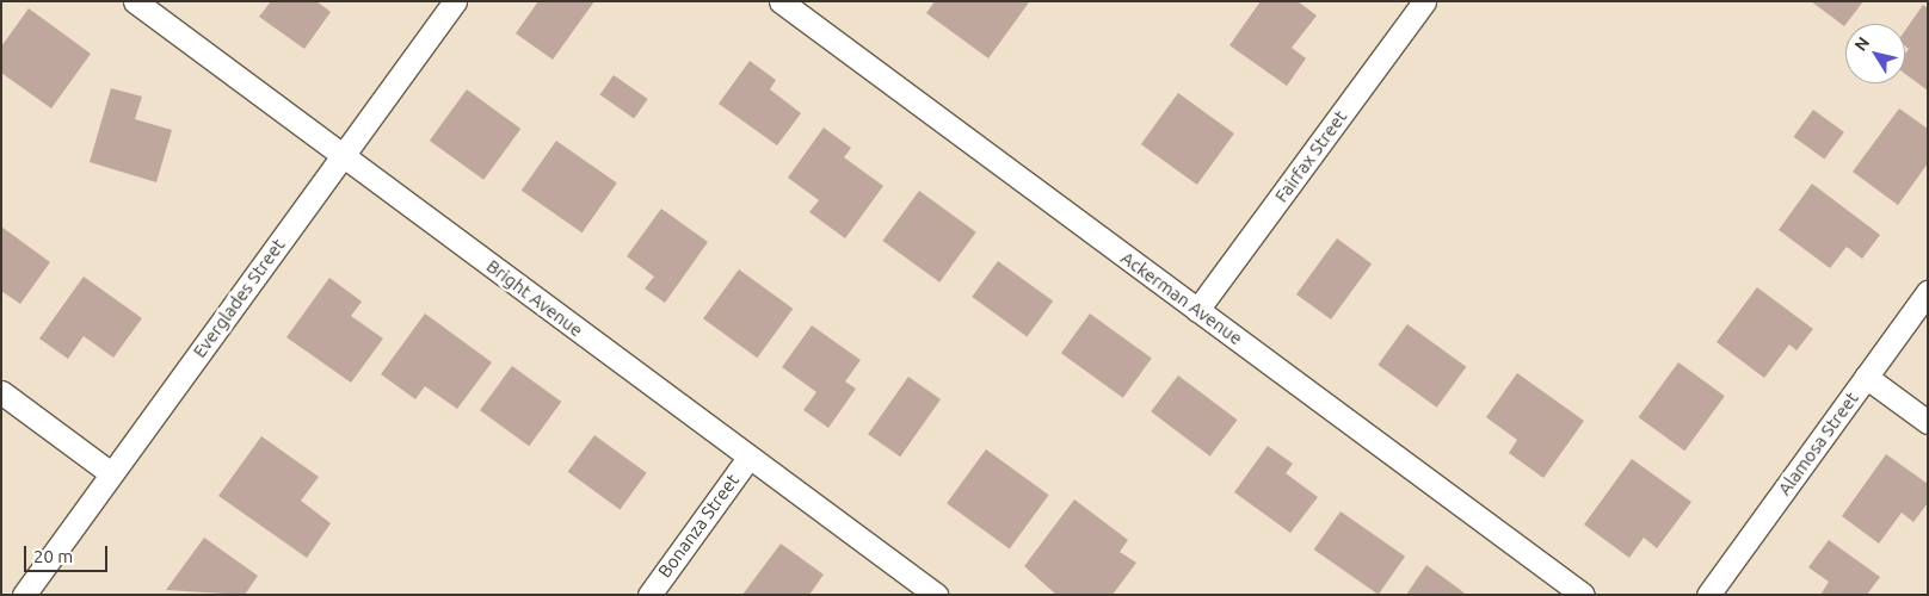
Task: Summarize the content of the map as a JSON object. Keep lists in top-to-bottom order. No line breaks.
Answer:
{"streets":{"street":["Fairfax Street","Everglades Street","Bright Avenue","Ackerman Avenue","Alamosa Street","Bonanza Street"]},"crossings":[["Fairfax Street","Ackerman Avenue"],["Everglades Street","Bright Avenue"],["Bright Avenue","Bonanza Street"]],"scale_bar":"20 m","north":"top left"}
